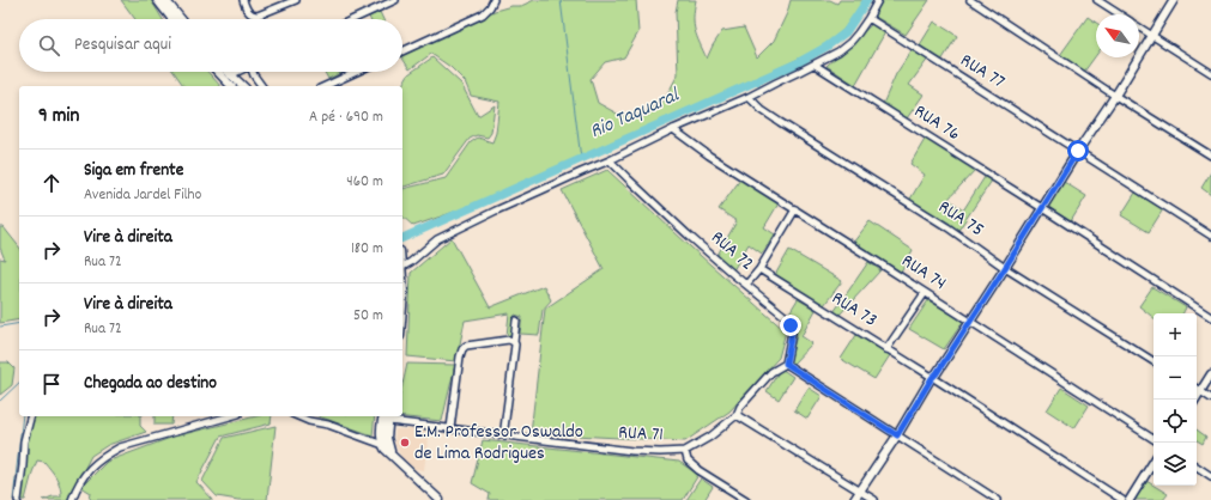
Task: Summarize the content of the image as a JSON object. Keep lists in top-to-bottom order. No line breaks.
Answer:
{"streets":{"street":["RUA 77","RUA 76","RUA 75","RUA 72","RUA 74","RUA 73","RUA 71"]},"crossings":[["RUA 72","RUA 71"]],"water":["Rio Taquaral"],"places":["E.M. Professor Oswaldo de Lima Rodrigues"],"north":"top left","page":{"search":"Pesquisar aqui","heading":["9 min","A pé · 690 m"],"list":[["Siga em frente","Avenida Jardel Filho","460 m"],["Vire à direita","Rua 72","180 m"],["Vire à direita","Rua 72","50 m"],"Chegada ao destino"],"map_buttons":["+","−"]}}
